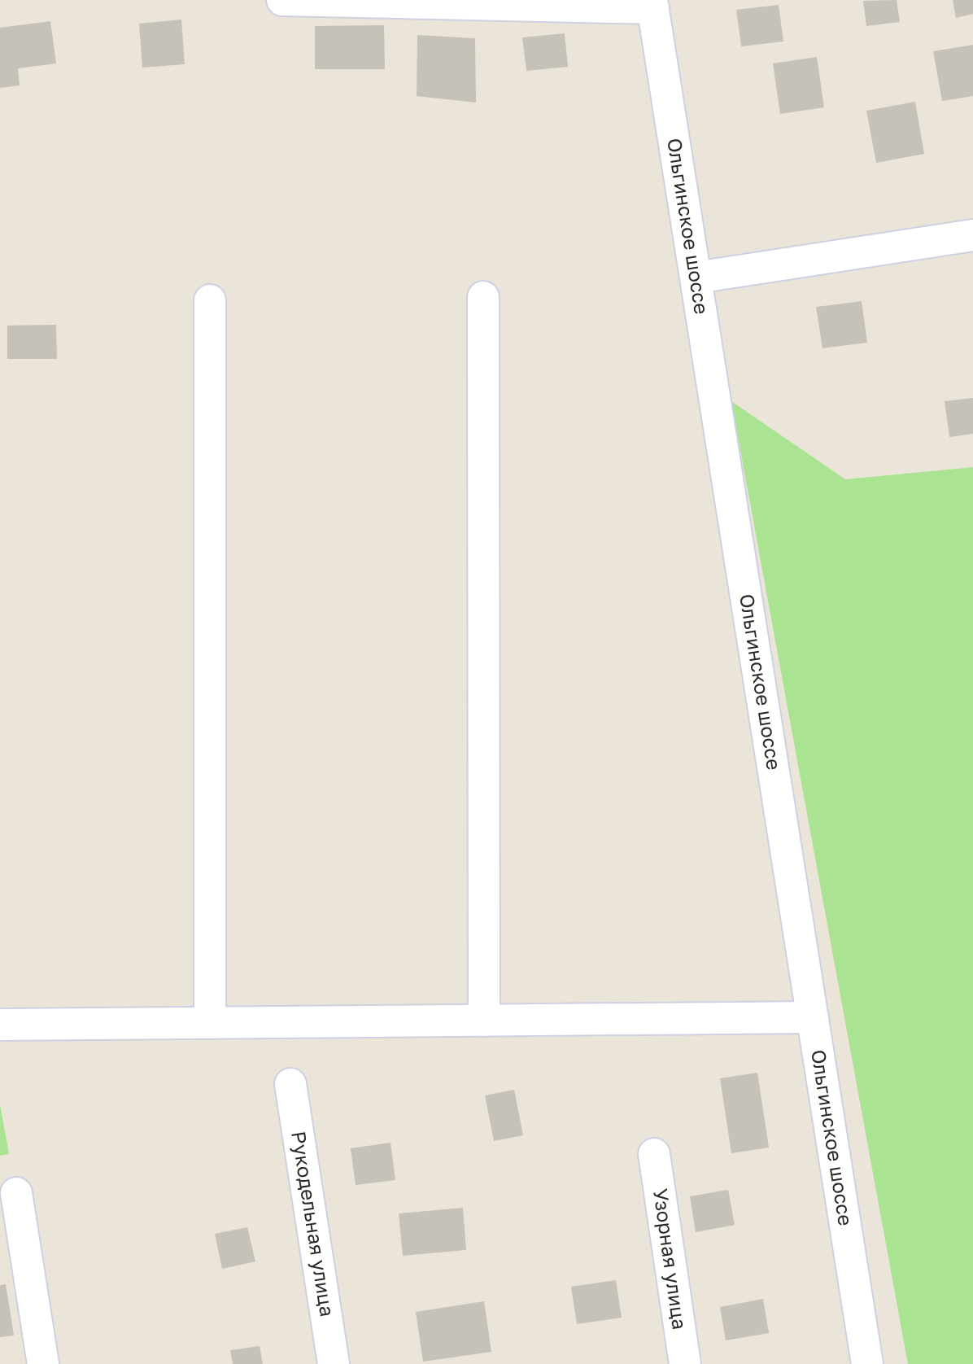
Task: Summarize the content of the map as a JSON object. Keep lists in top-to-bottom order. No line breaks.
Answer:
{"streets":{"street":["Ольгинское шоссе","Рукодельная улица","Узорная улица"]}}
